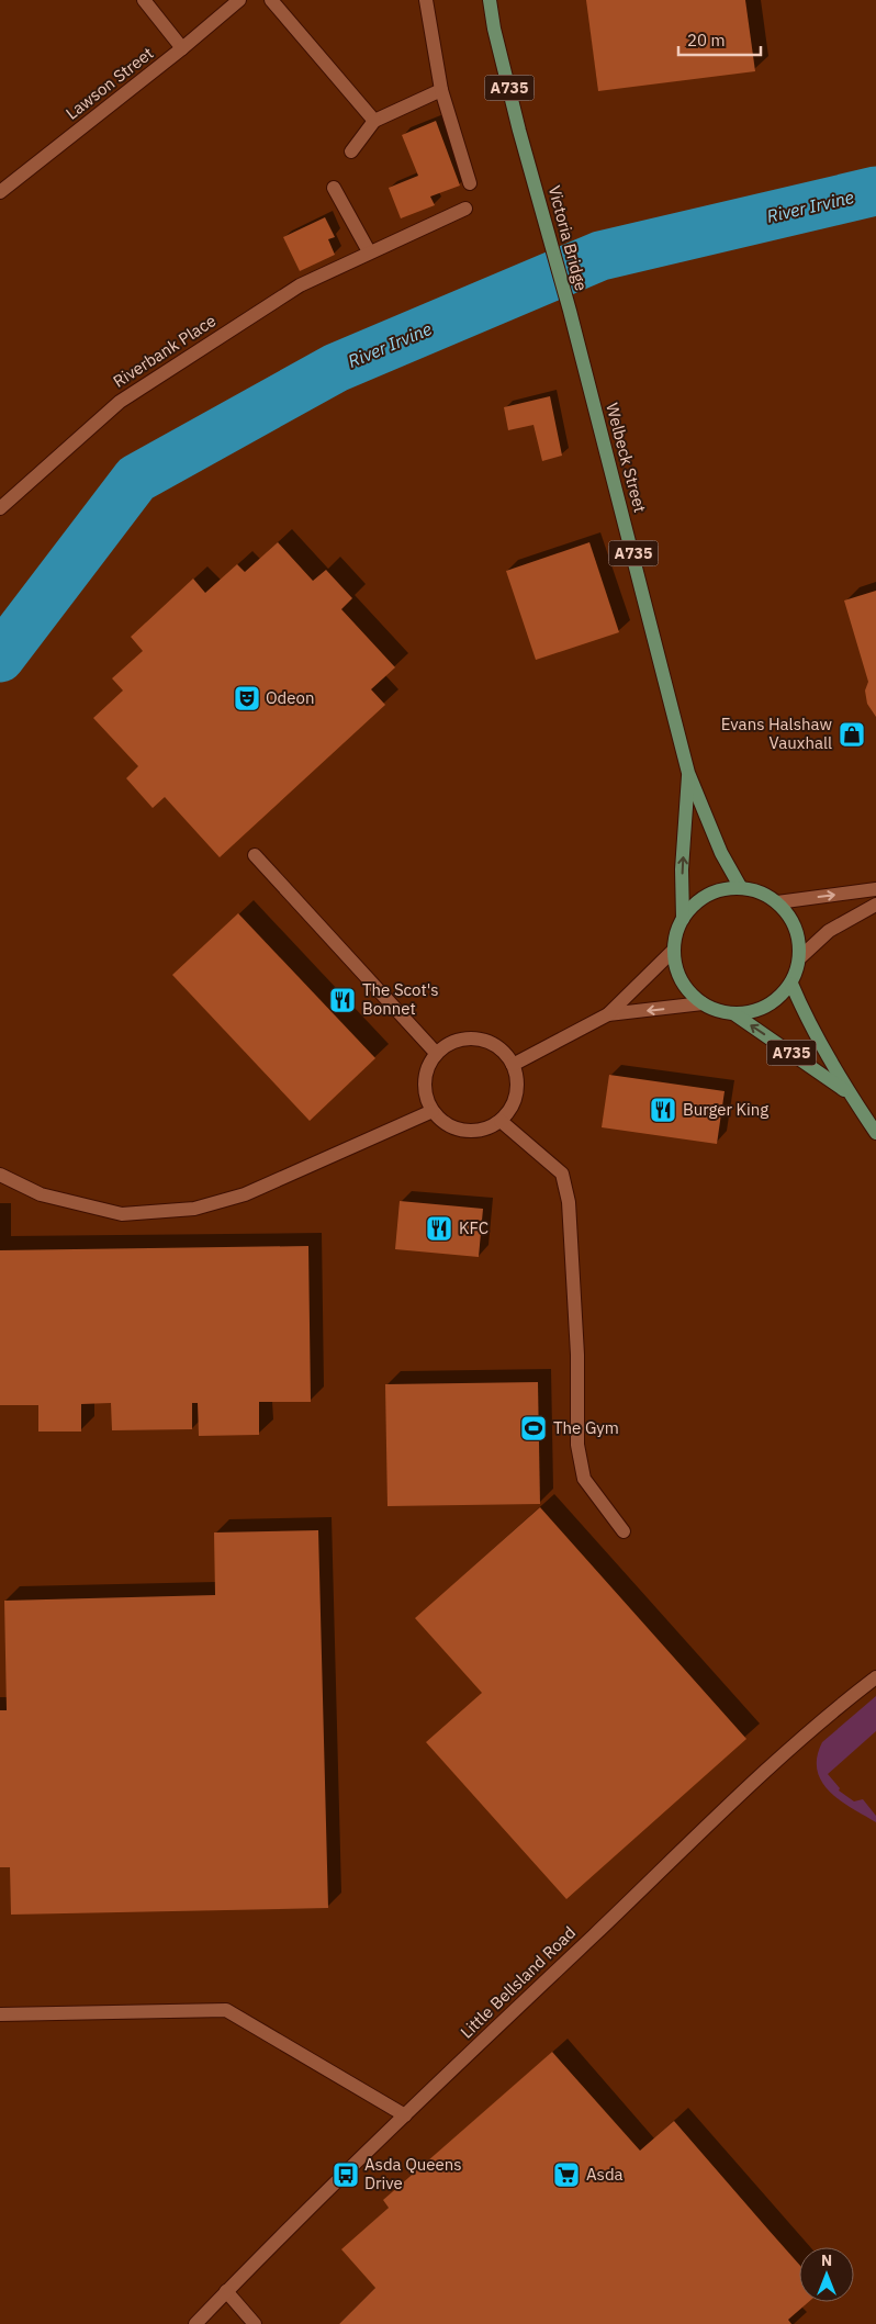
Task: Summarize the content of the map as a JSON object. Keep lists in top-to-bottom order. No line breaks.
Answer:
{"streets":{"main road":["A735","Victoria Bridge","Welbeck Street"],"street":["Lawson Street","Riverbank Place","Little Bellsland Road"]},"crossings":[["A735","Welbeck Street"],["Victoria Bridge","Welbeck Street"]],"water":["River Irvine"],"places":{"theatre":["Odeon"],"shop":["Evans Halshaw Vauxhall"],"restaurant":["The Scot's Bonnet","Burger King","KFC"],"sports":["The Gym"],"bus stop":["Asda Queens Drive"],"supermarket":["Asda"]},"scale_bar":"20 m","north":"top"}
